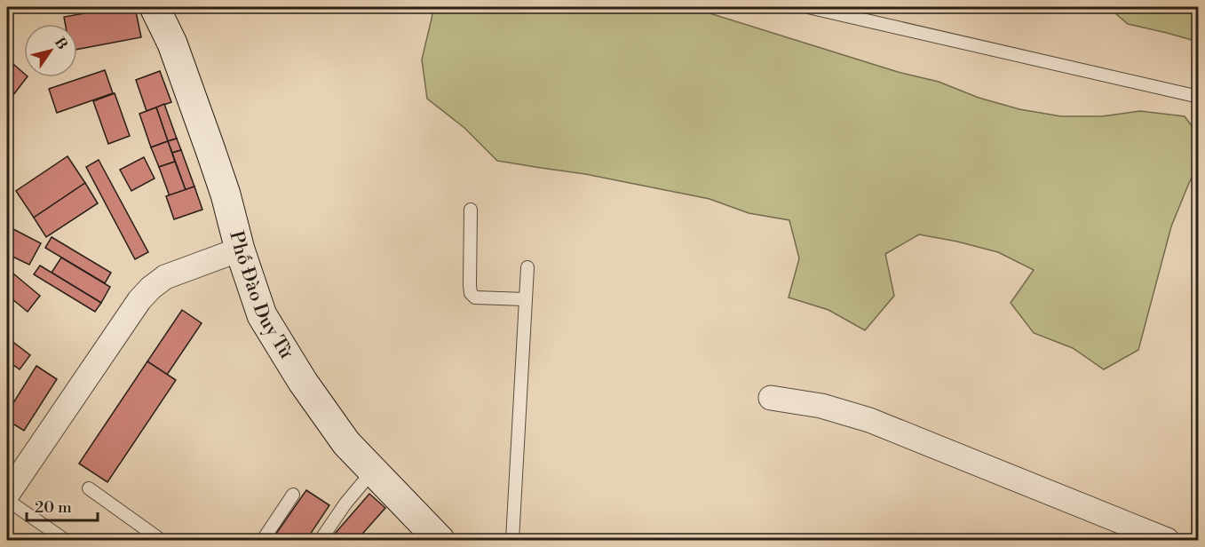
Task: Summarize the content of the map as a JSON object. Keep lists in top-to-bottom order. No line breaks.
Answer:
{"streets":{"street":["Phố Đào Duy Từ"]},"scale_bar":"20 m","north":"top right"}
